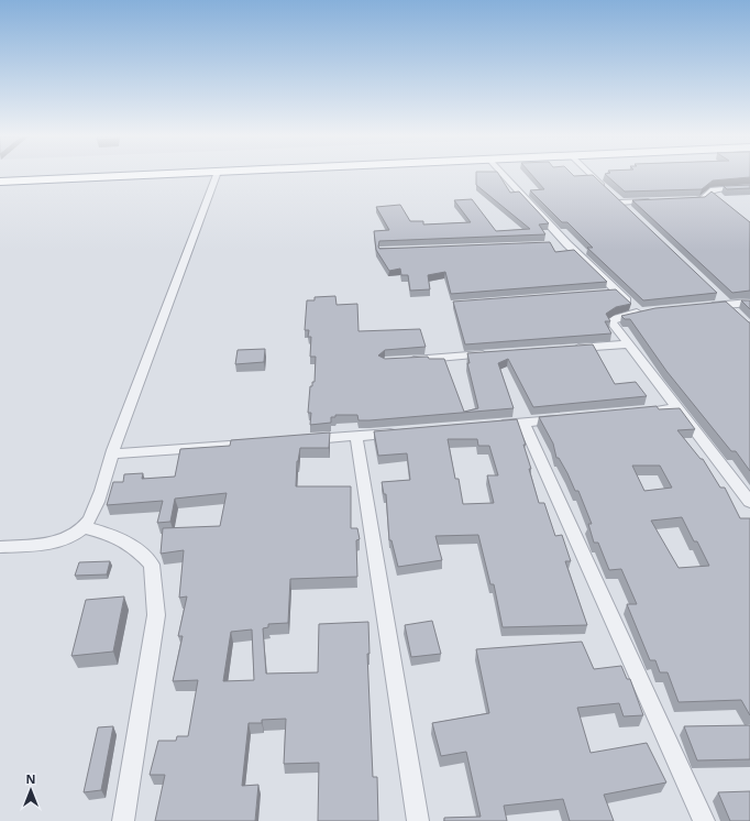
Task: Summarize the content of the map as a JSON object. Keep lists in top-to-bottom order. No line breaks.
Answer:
{"north":"top"}
